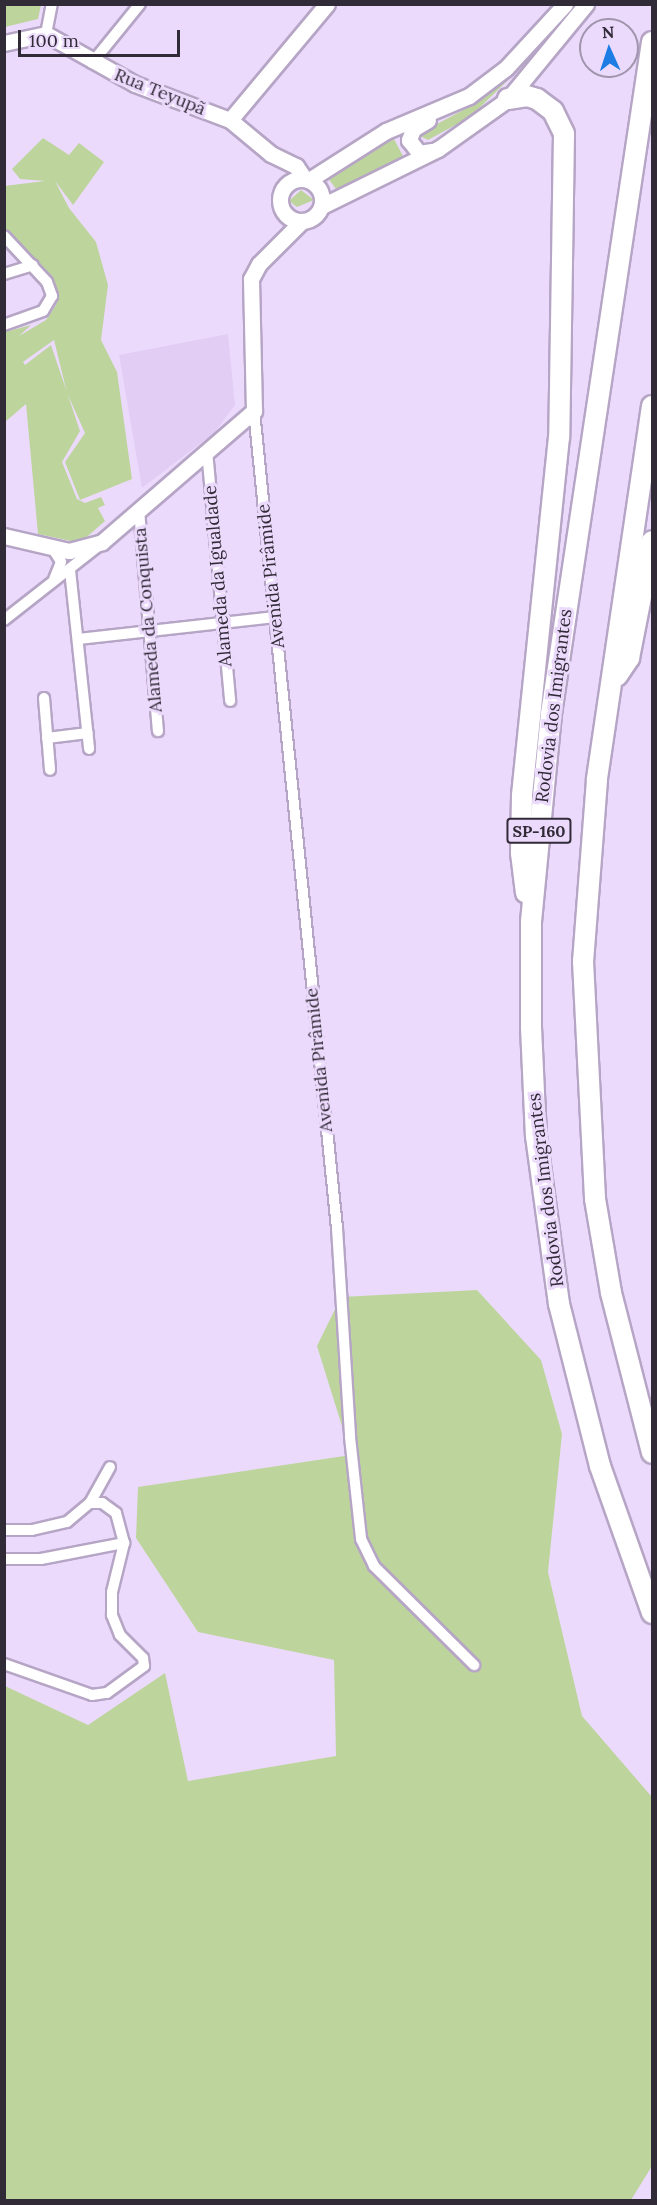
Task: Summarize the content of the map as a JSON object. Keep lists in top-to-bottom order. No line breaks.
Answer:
{"streets":{"highway":["Rodovia dos Imigrantes","SP-160"],"main road":["Rua Teyupã"],"street":["Alameda da Igualdade","Avenida Pirâmide","Alameda da Conquista"]},"scale_bar":"100 m","north":"top"}
